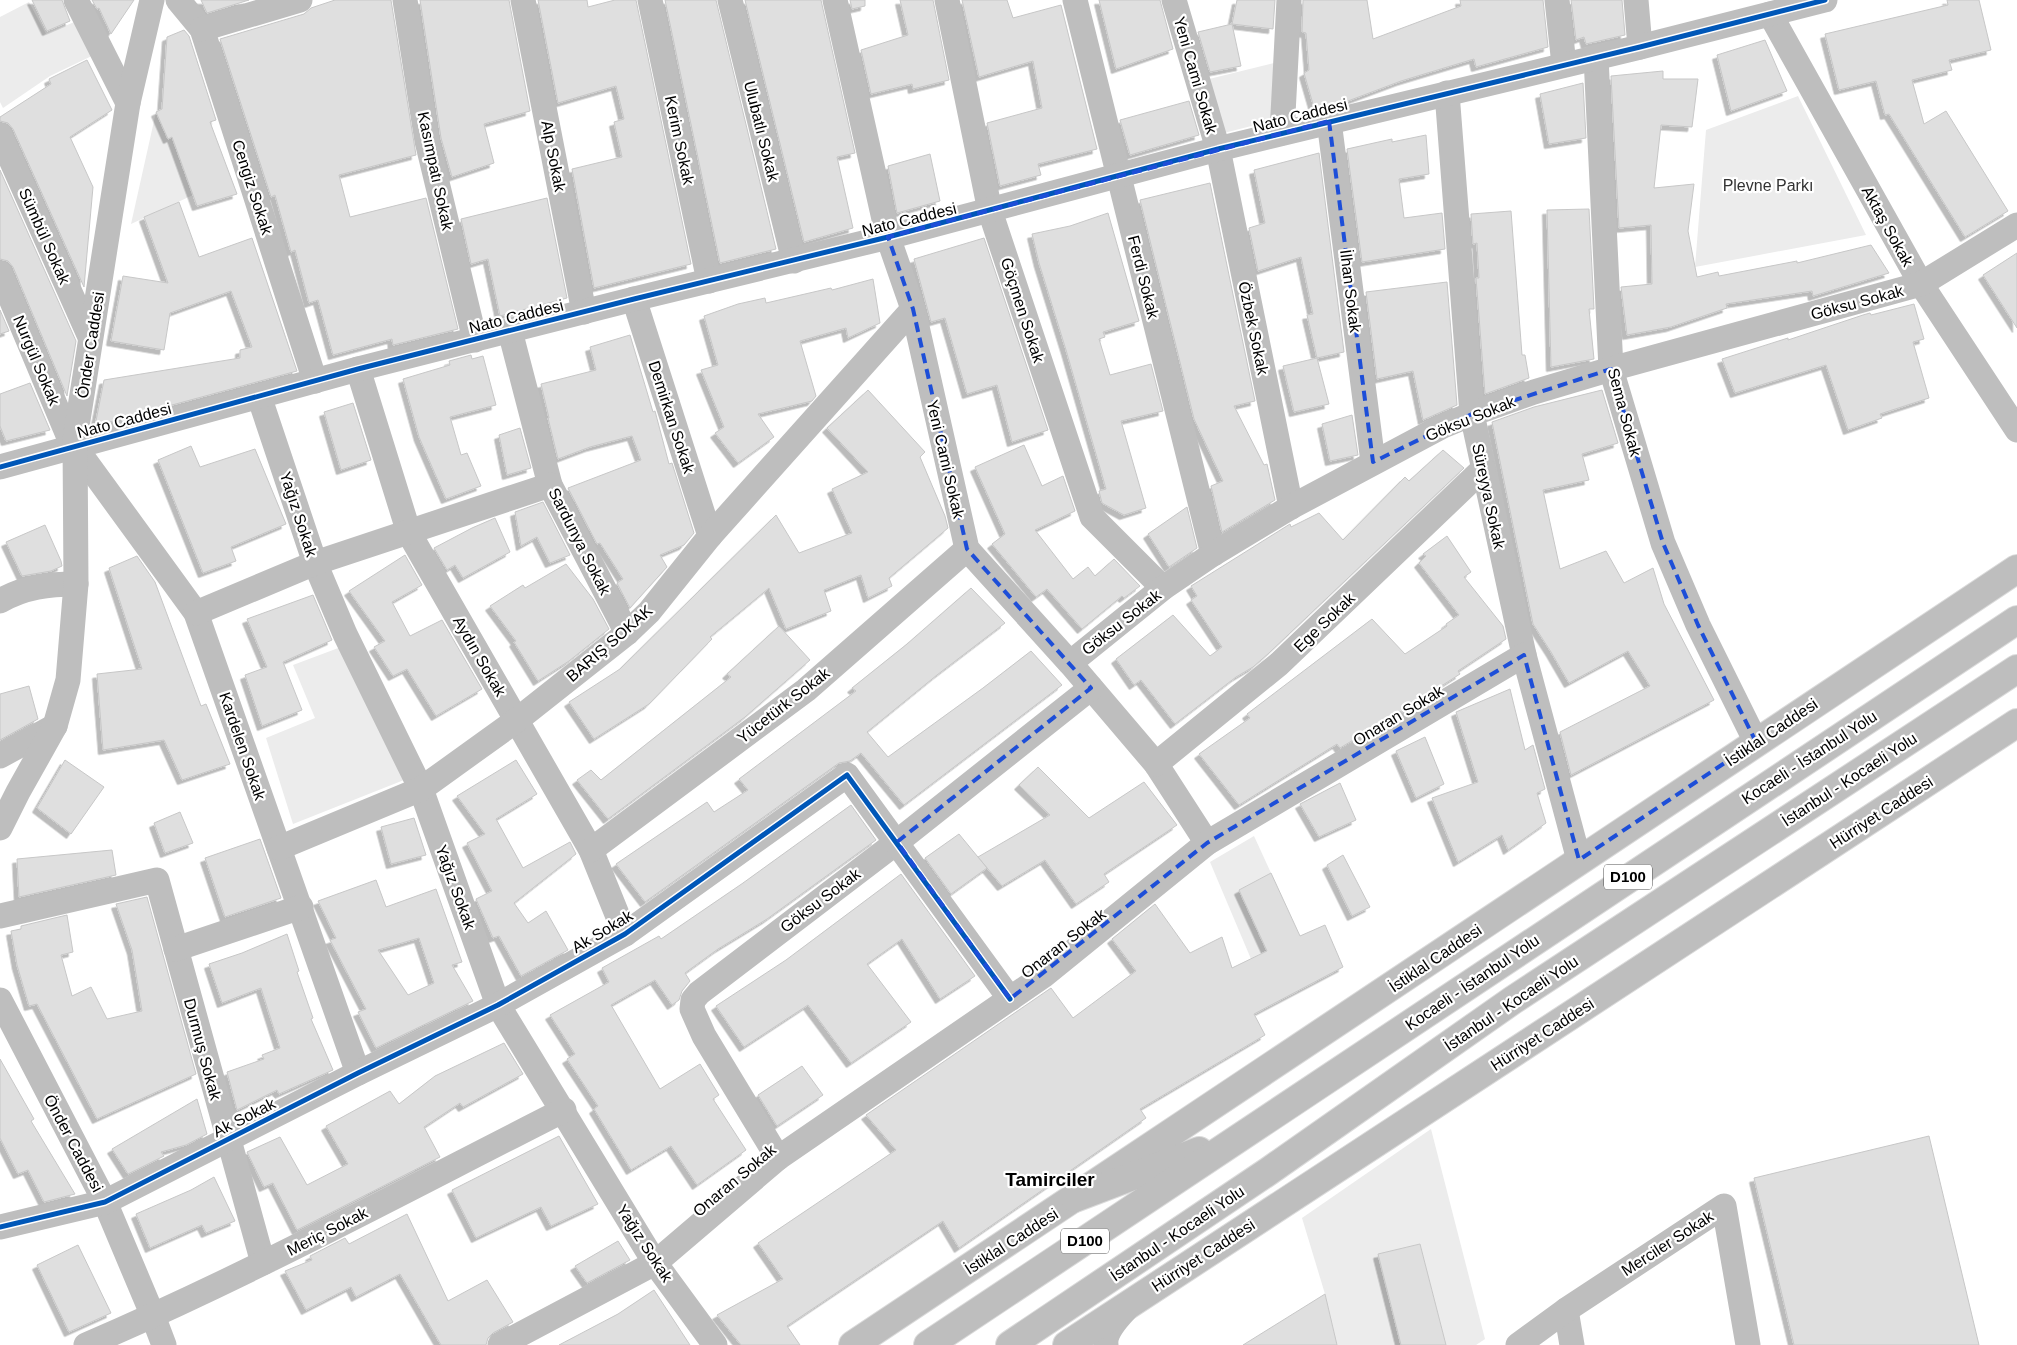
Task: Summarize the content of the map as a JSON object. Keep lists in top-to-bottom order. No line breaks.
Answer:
{"streets":{"main road":["İstiklal Caddesi","Kocaeli - İstanbul Yolu","İstanbul - Kocaeli Yolu","Hürriyet Caddesi","D100"],"street":["Yeni Cami Sokak","Nato Caddesi","Ulubatlı Sokak","Kerim Sokak","Alp Sokak","Kasımpatı Sokak","Cengiz Sokak","Aktaş Sokak","Sümbül Sokak","Ferdi Sokak","İlhan Sokak","Göksu Sokak","Göçmen Sokak","Özbek Sokak","Önder Caddesi","Nurgül Sokak","Sema Sokak","Demirkan Sokak","Süreyya Sokak","Yağız Sokak","Sardunya Sokak","Ege Sokak","BARIŞ SOKAK","Aydın Sokak","Yücetürk Sokak","Onaran Sokak","Kardelen Sokak","Ak Sokak","Durmuş Sokak","Meriç Sokak","Merciler Sokak"]},"crossings":[["Yeni Cami Sokak","Nato Caddesi"],["Yeni Cami Sokak","Göksu Sokak"],["Yeni Cami Sokak","Özbek Sokak"],["Yeni Cami Sokak","Ege Sokak"],["Yeni Cami Sokak","BARIŞ SOKAK"],["Yeni Cami Sokak","Yücetürk Sokak"],["Yeni Cami Sokak","Onaran Sokak"],["Nato Caddesi","Ulubatlı Sokak"],["Nato Caddesi","Kerim Sokak"],["Nato Caddesi","Alp Sokak"],["Nato Caddesi","Kasımpatı Sokak"],["Nato Caddesi","Cengiz Sokak"],["Nato Caddesi","Aktaş Sokak"],["Nato Caddesi","Ferdi Sokak"],["Nato Caddesi","İlhan Sokak"],["Nato Caddesi","Göçmen Sokak"],["Nato Caddesi","Özbek Sokak"],["Nato Caddesi","Önder Caddesi"],["Nato Caddesi","Nurgül Sokak"],["Nato Caddesi","Sema Sokak"],["Nato Caddesi","Demirkan Sokak"],["Nato Caddesi","Süreyya Sokak"],["Nato Caddesi","Yağız Sokak"],["Nato Caddesi","Sardunya Sokak"],["Nato Caddesi","Aydın Sokak"],["Nato Caddesi","Kardelen Sokak"],["Aktaş Sokak","Göksu Sokak"],["Sümbül Sokak","Önder Caddesi"],["Ferdi Sokak","Göksu Sokak"],["İlhan Sokak","Göksu Sokak"],["Göksu Sokak","Göçmen Sokak"],["Göksu Sokak","Özbek Sokak"],["Göksu Sokak","Sema Sokak"],["Göksu Sokak","Süreyya Sokak"],["Göksu Sokak","Onaran Sokak"],["Göksu Sokak","Ak Sokak"],["Önder Caddesi","Nurgül Sokak"],["Önder Caddesi","Kardelen Sokak"],["Önder Caddesi","Ak Sokak"],["Önder Caddesi","Meriç Sokak"],["Nurgül Sokak","Kardelen Sokak"],["Sema Sokak","İstiklal Caddesi"],["Demirkan Sokak","BARIŞ SOKAK"],["Süreyya Sokak","Ege Sokak"],["Süreyya Sokak","Onaran Sokak"],["Süreyya Sokak","İstiklal Caddesi"],["Yağız Sokak","BARIŞ SOKAK"],["Yağız Sokak","Onaran Sokak"],["Yağız Sokak","Ak Sokak"],["Yağız Sokak","Meriç Sokak"],["Sardunya Sokak","BARIŞ SOKAK"],["BARIŞ SOKAK","Aydın Sokak"],["BARIŞ SOKAK","Kardelen Sokak"],["Aydın Sokak","Yücetürk Sokak"],["Aydın Sokak","Ak Sokak"],["Onaran Sokak","Ak Sokak"],["Kardelen Sokak","Ak Sokak"],["Ak Sokak","Durmuş Sokak"],["Durmuş Sokak","Meriç Sokak"]],"districts":["Tamirciler"],"parks":["Plevne Parkı"]}
